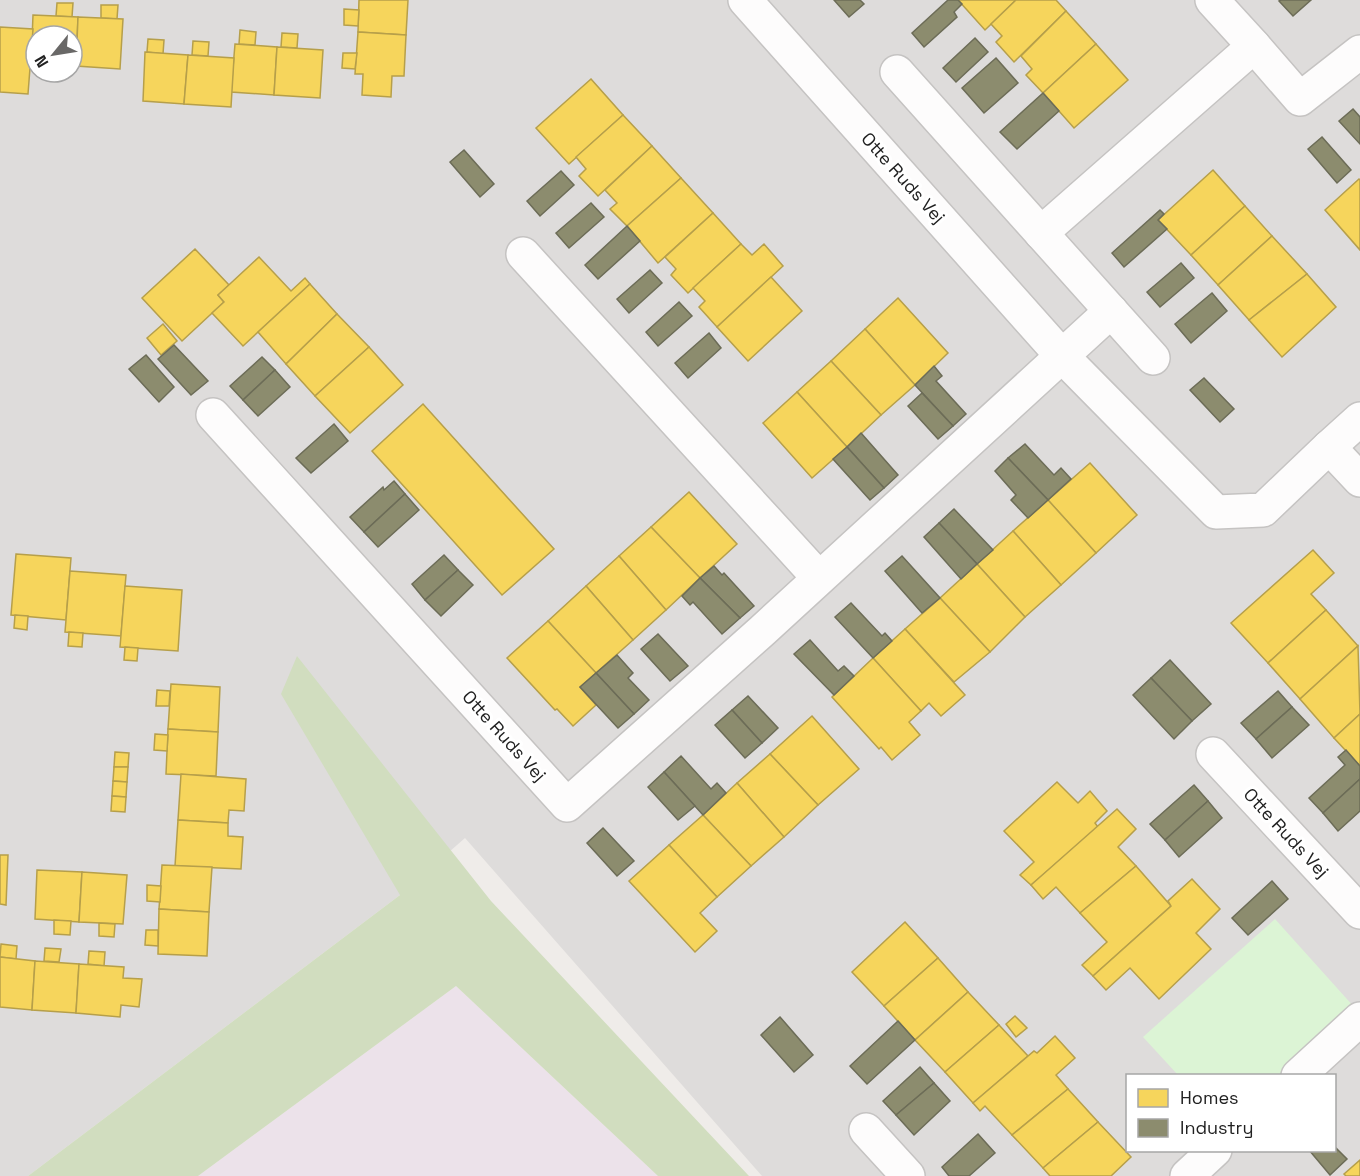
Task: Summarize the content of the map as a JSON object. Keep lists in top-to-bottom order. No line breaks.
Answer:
{"streets":{"street":["Otte Ruds Vej"]},"legend":["Homes","Industry"],"north":"bottom left"}
